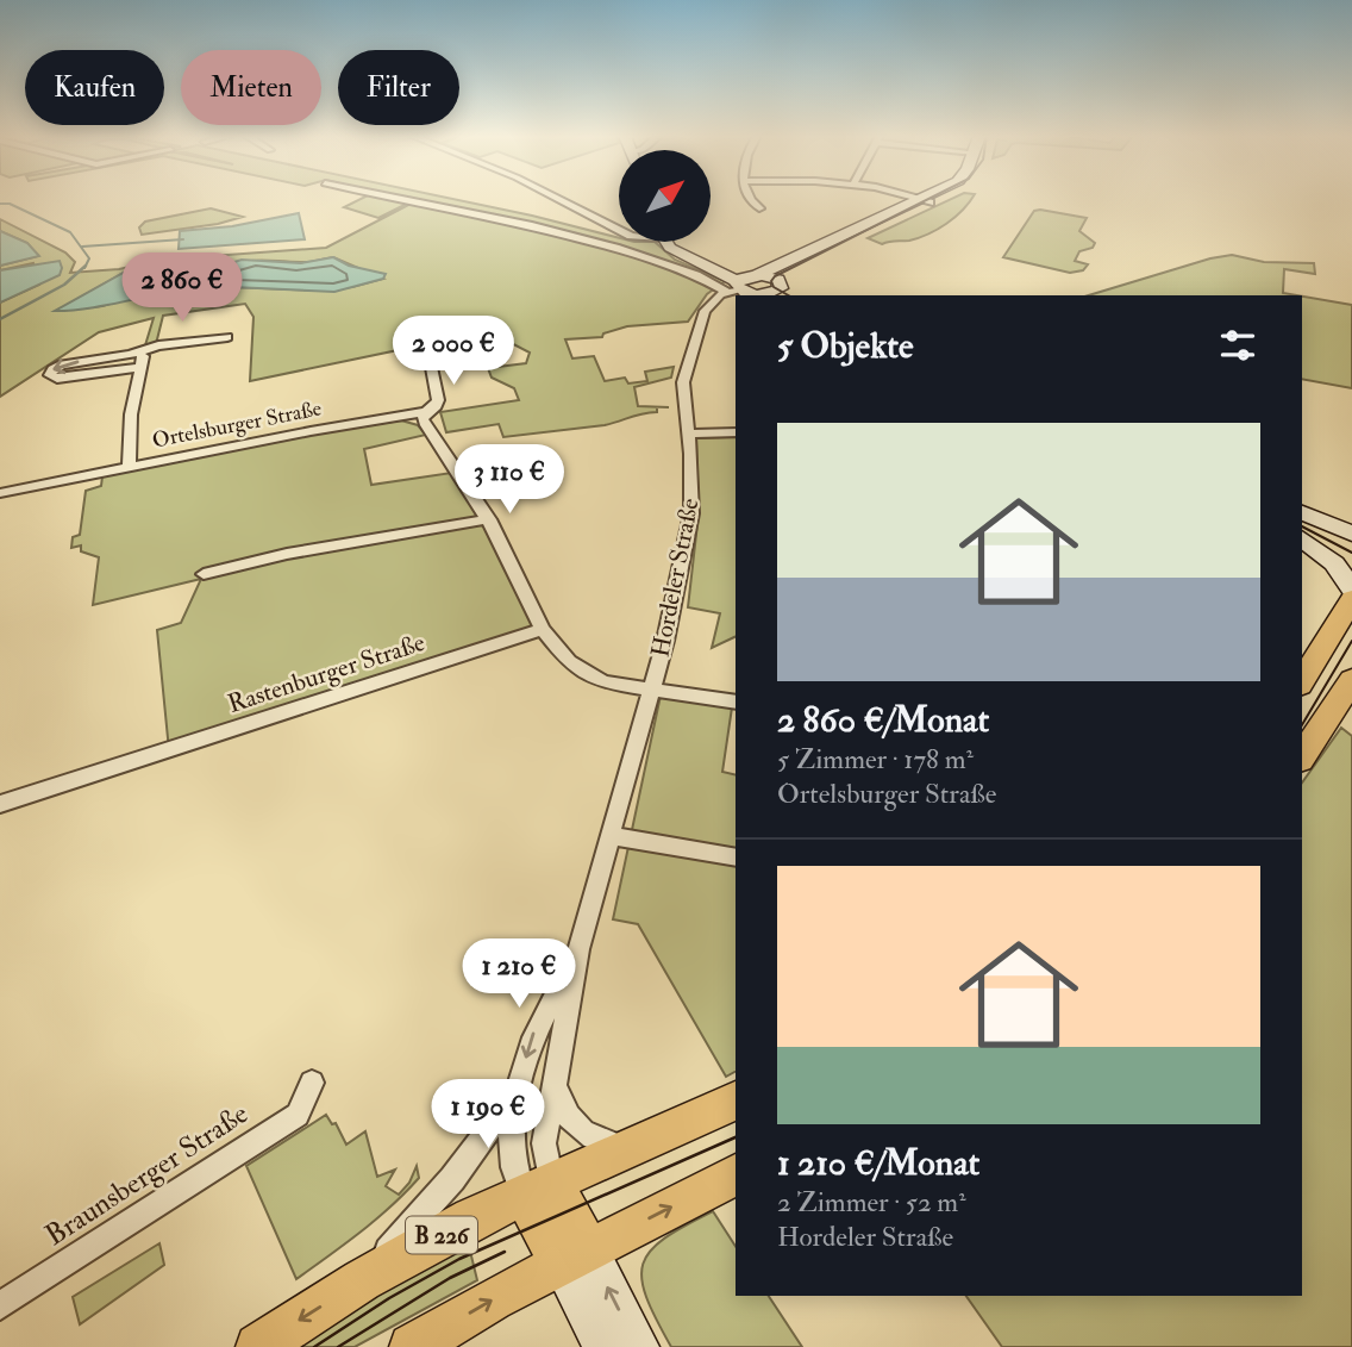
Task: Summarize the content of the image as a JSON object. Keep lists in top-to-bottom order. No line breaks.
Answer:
{"streets":{"main road":["B 226"],"street":["Ortelsburger Straße","Hordeler Straße","Rastenburger Straße","Braunsberger Straße"]},"crossings":[["Hordeler Straße","B 226"]],"north":"top right","page":{"chip":["Kaufen","Mieten","Filter"],"price":["2 860 €","2 000 €","3 110 €","1 210 €","1 190 €"],"heading":"5 Objekte","list":[{"name":"2 860 €/Monat","note":"5 Zimmer · 178 m² · Ortelsburger Straße"},{"name":"1 210 €/Monat","note":"2 Zimmer · 52 m² · Hordeler Straße"}]}}
